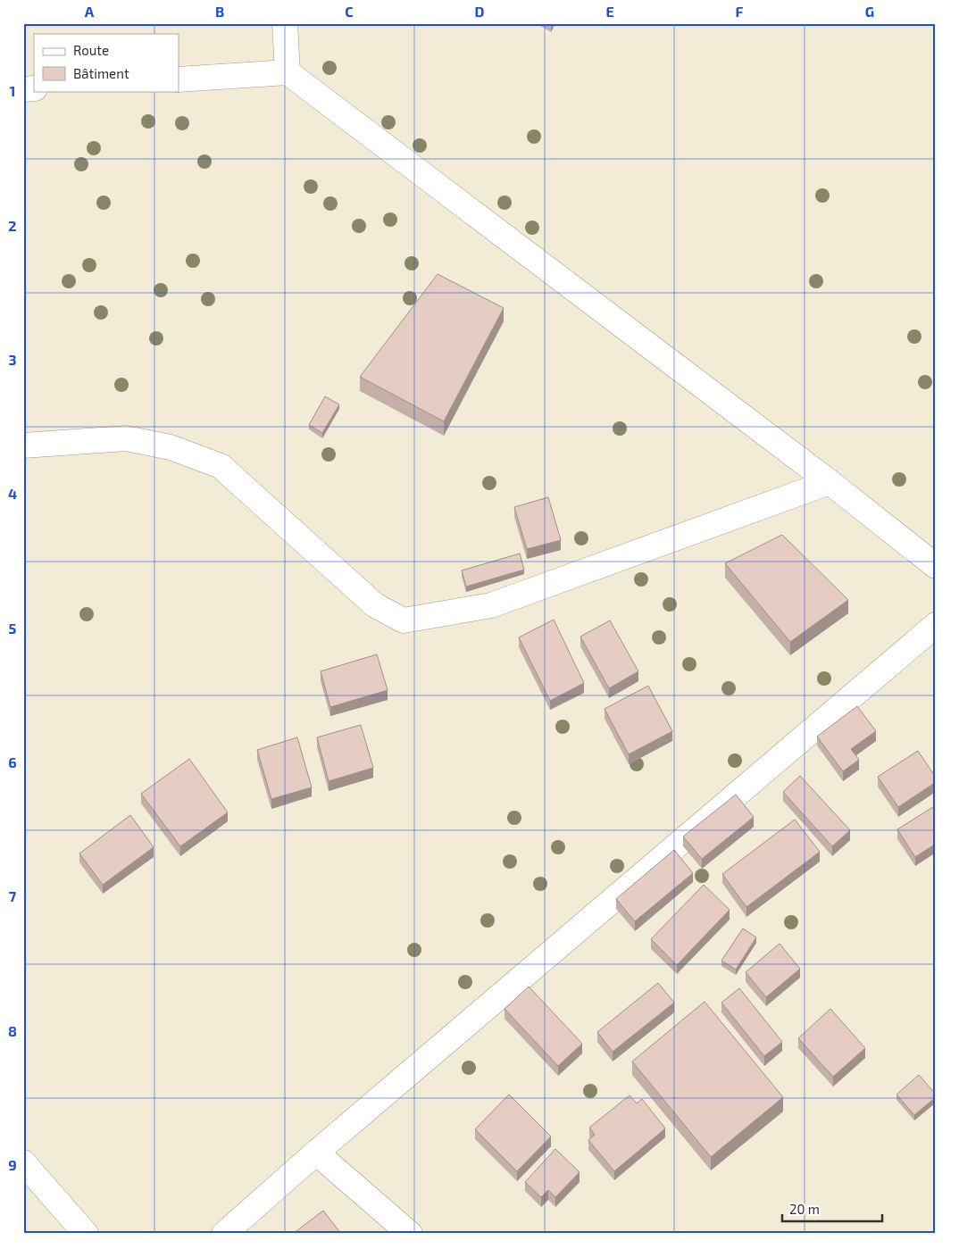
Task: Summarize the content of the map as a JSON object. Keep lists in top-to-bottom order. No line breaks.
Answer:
{"legend":["Route","Bâtiment"],"scale_bar":"20 m","grid":{"columns":["A","B","C","D","E","F","G"],"rows":["1","2","3","4","5","6","7","8","9"]}}
